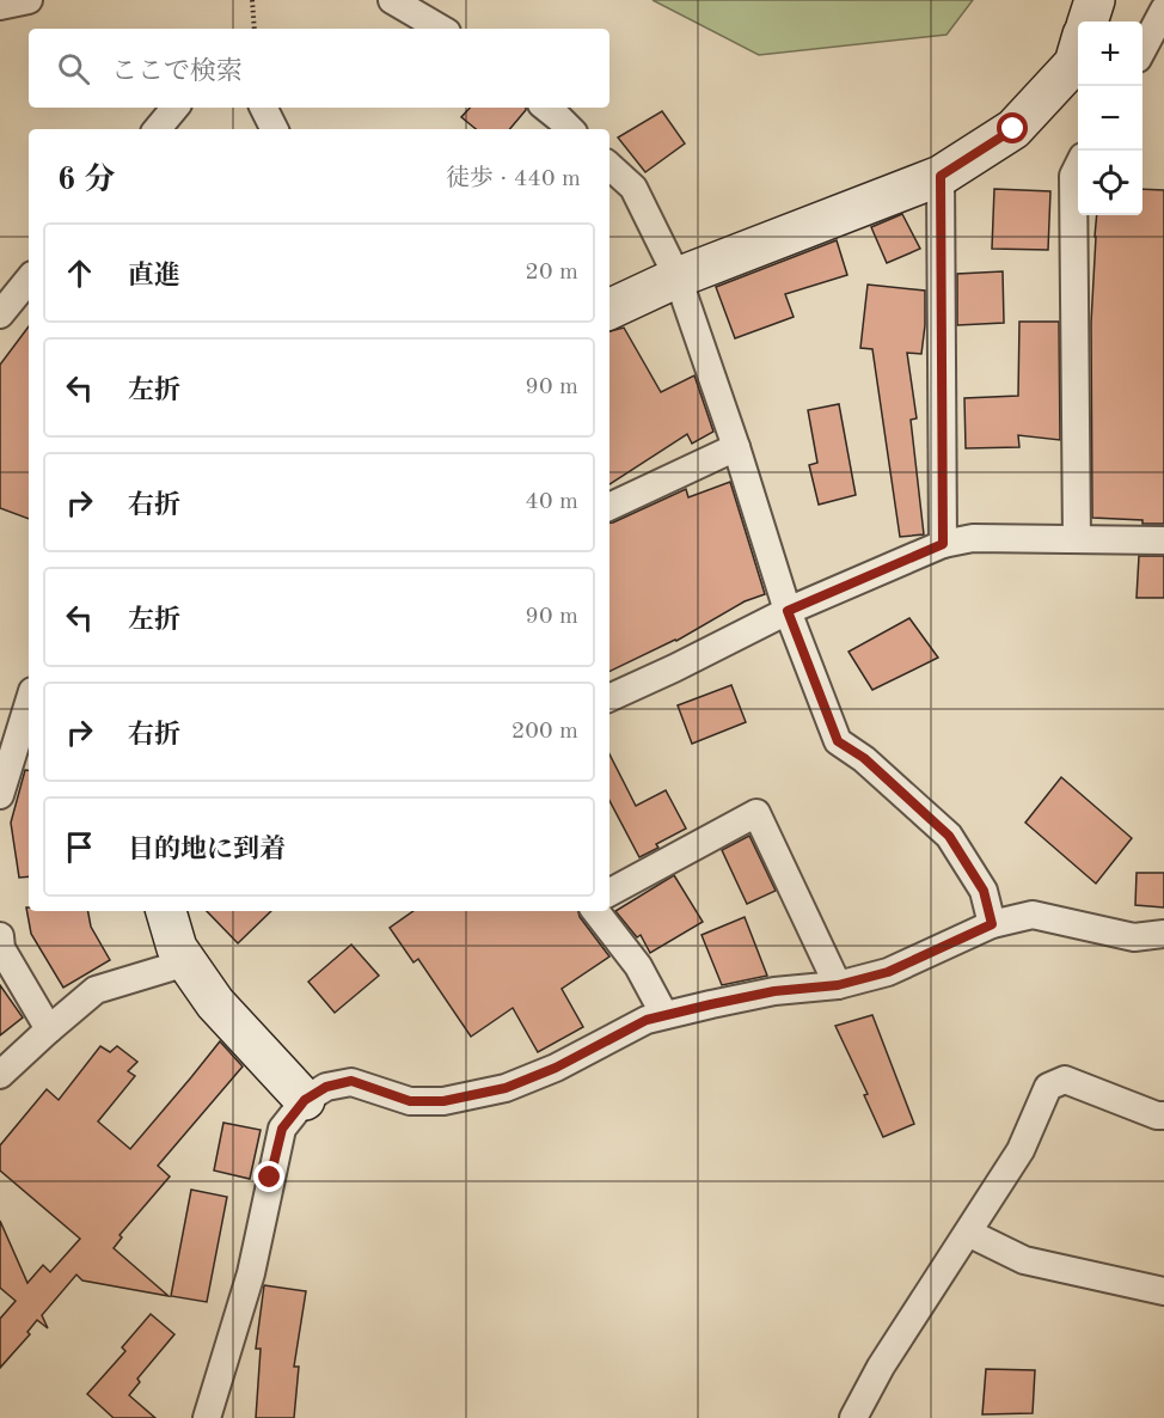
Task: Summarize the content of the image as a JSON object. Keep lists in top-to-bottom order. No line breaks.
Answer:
{"page":{"map_buttons":["+","−"],"search":"ここで検索","heading":["6 分","徒歩 · 440 m"],"list":[["直進","20 m"],["左折","90 m"],["右折","40 m"],["左折","90 m"],["右折","200 m"],"目的地に到着"]}}
